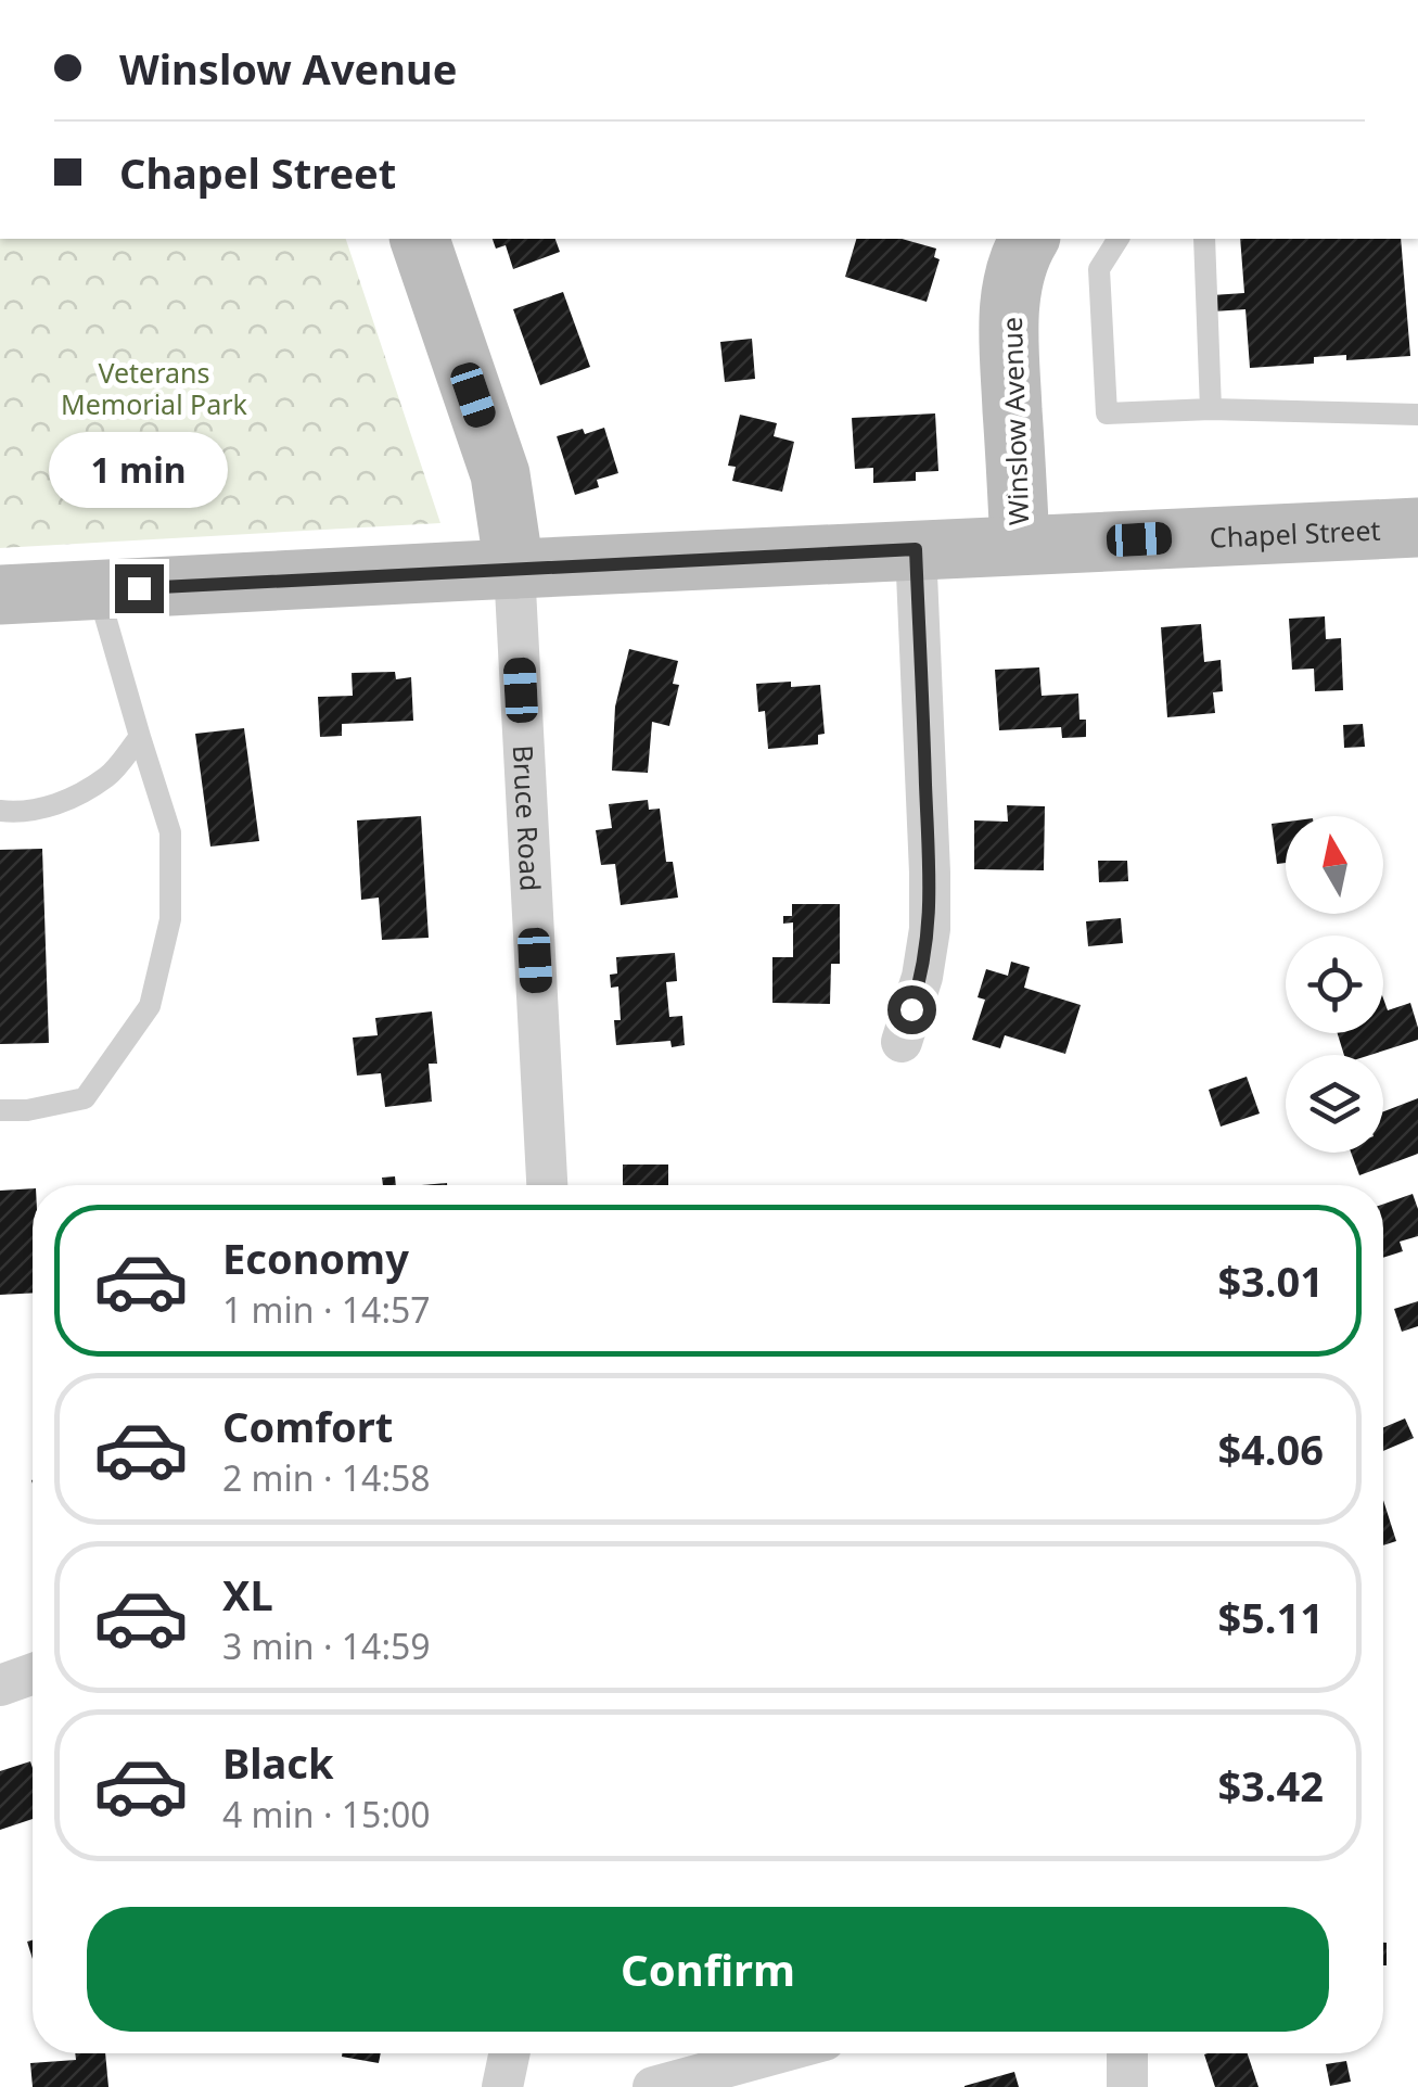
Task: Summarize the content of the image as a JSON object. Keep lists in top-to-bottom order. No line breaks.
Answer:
{"streets":{"main road":["Winslow Avenue","Chapel Street"],"street":["Bruce Road"]},"crossings":[["Winslow Avenue","Chapel Street"],["Chapel Street","Bruce Road"]],"parks":["Veterans Memorial Park"],"north":"top","page":{"banner":["Winslow Avenue","Chapel Street"],"bubble":"1 min","list":[{"name":"Economy","note":"1 min · 14:57","value":"$3.01"},{"name":"Comfort","note":"2 min · 14:58","value":"$4.06"},{"name":"XL","note":"3 min · 14:59","value":"$5.11"},{"name":"Black","note":"4 min · 15:00","value":"$3.42"}],"buttons":"Confirm"}}
